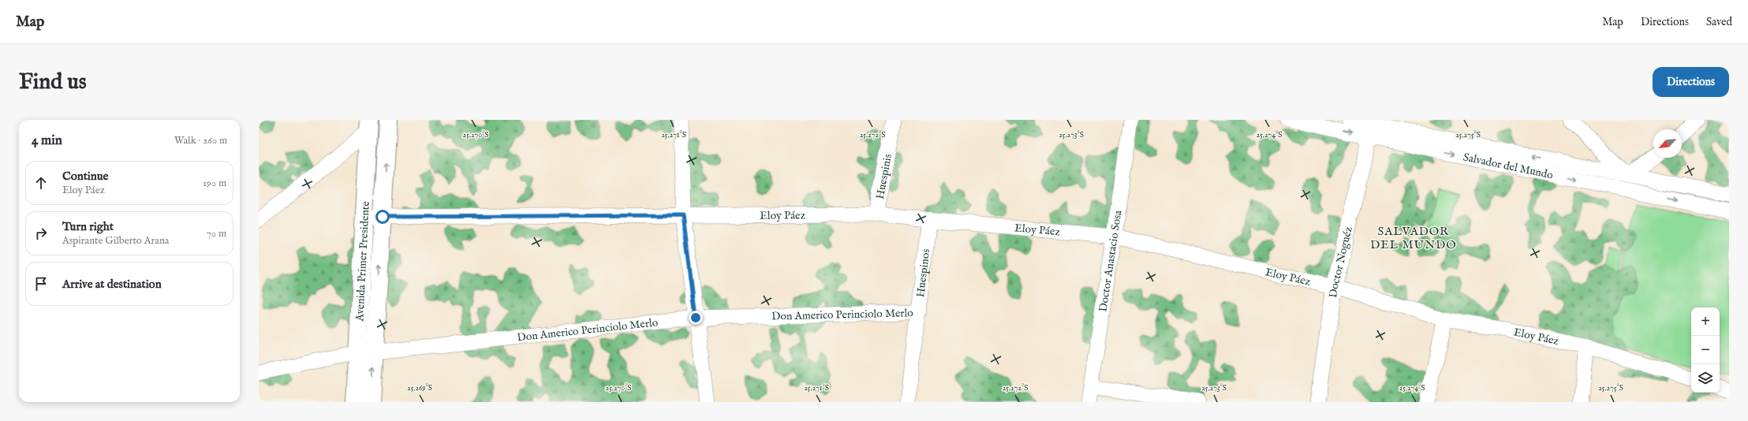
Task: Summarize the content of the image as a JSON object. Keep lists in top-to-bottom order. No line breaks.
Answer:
{"streets":{"main road":["Avenida Primer Presidente"],"street":["Salvador del Mundo","Huespinis","Eloy Páez","Doctor Anastacio Sosa","Doctor Noguéz","Huespinos","Don Americo Perinciolo Merlo"]},"crossings":[["Salvador del Mundo","Doctor Noguéz"],["Huespinis","Eloy Páez"],["Eloy Páez","Avenida Primer Presidente"],["Eloy Páez","Doctor Anastacio Sosa"],["Eloy Páez","Doctor Noguéz"],["Eloy Páez","Huespinos"],["Avenida Primer Presidente","Don Americo Perinciolo Merlo"],["Huespinos","Don Americo Perinciolo Merlo"]],"districts":["SALVADOR DEL MUNDO"],"north":"bottom left","page":{"header":"Map","nav":["Map","Directions","Saved"],"buttons":"Directions","title":"Find us","heading":["4 min","Walk · 260 m"],"list":[["Continue","Eloy Páez","190 m"],["Turn right","Aspirante Gilberto Arana","70 m"],"Arrive at destination"],"map_buttons":["+","−"]},"coordinates":["25.270°S","25.271°S","25.272°S","25.273°S","25.274°S","25.275°S","25.269°S"]}
